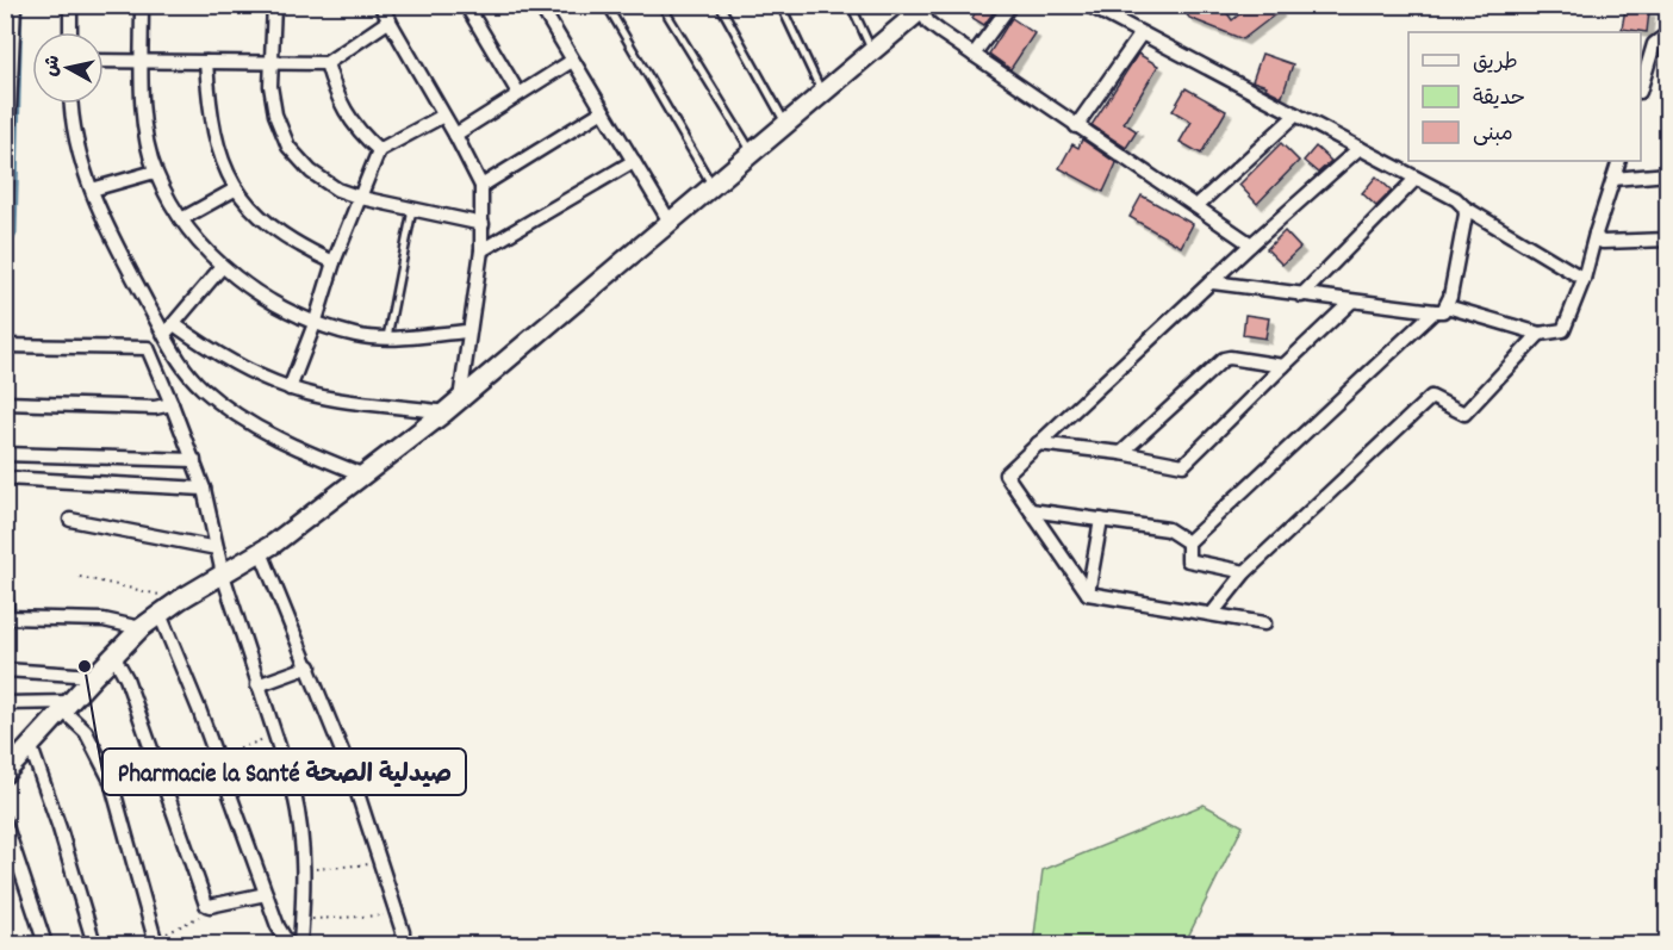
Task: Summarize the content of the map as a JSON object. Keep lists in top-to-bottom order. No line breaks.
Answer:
{"places":["Pharmacie la Santé صيدلية الصحة"],"legend":["طريق","حديقة","مبنى"],"north":"left"}
